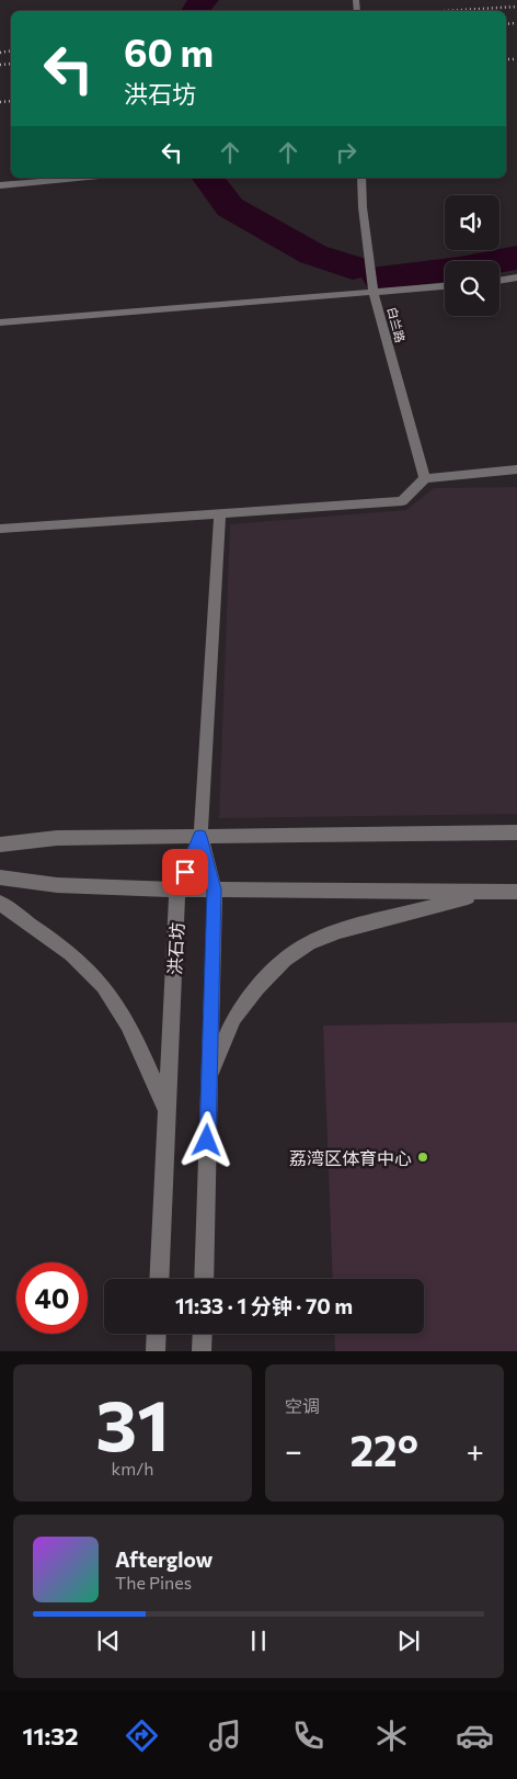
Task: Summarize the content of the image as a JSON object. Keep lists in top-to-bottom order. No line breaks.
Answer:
{"streets":{"street":["白兰路","洪石坊"]},"places":["荔湾区体育中心"],"page":{"turn":["60 m","洪石坊"],"limit":"40","trip":"11:33 · 1 分钟 · 70 m","tile":[["31","km/h"],"空调"],"heat":["−","22°","+"],"song":["Afterglow","The Pines"],"tabs":"11:32"}}
